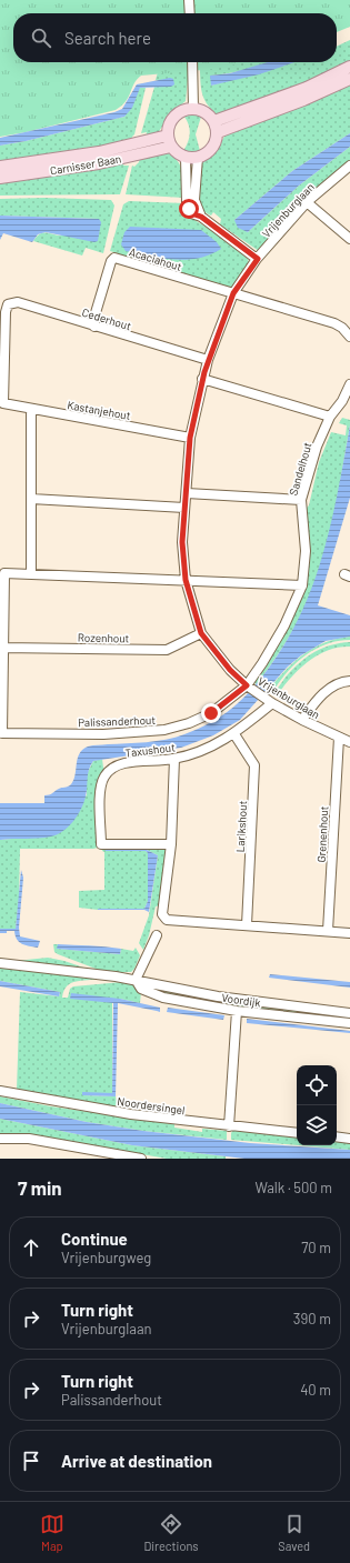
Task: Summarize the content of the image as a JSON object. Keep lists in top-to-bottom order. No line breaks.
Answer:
{"streets":{"main road":["Carnisser Baan"],"street":["Vrijenburglaan","Acaciahout","Cederhout","Kastanjehout","Sandelhout","Rozenhout","Palissanderhout","Taxushout","Larikshout","Grenenhout","Voordijk","Noordersingel"]},"crossings":[["Vrijenburglaan","Acaciahout"],["Vrijenburglaan","Cederhout"],["Vrijenburglaan","Kastanjehout"],["Vrijenburglaan","Sandelhout"],["Vrijenburglaan","Rozenhout"],["Vrijenburglaan","Palissanderhout"],["Vrijenburglaan","Taxushout"],["Vrijenburglaan","Grenenhout"],["Acaciahout","Cederhout"],["Cederhout","Kastanjehout"],["Sandelhout","Palissanderhout"],["Rozenhout","Palissanderhout"],["Taxushout","Larikshout"]],"page":{"search":"Search here","heading":["7 min","Walk · 500 m"],"list":[["Continue","Vrijenburgweg","70 m"],["Turn right","Vrijenburglaan","390 m"],["Turn right","Palissanderhout","40 m"],"Arrive at destination"],"nav":["Map","Directions","Saved"]}}
